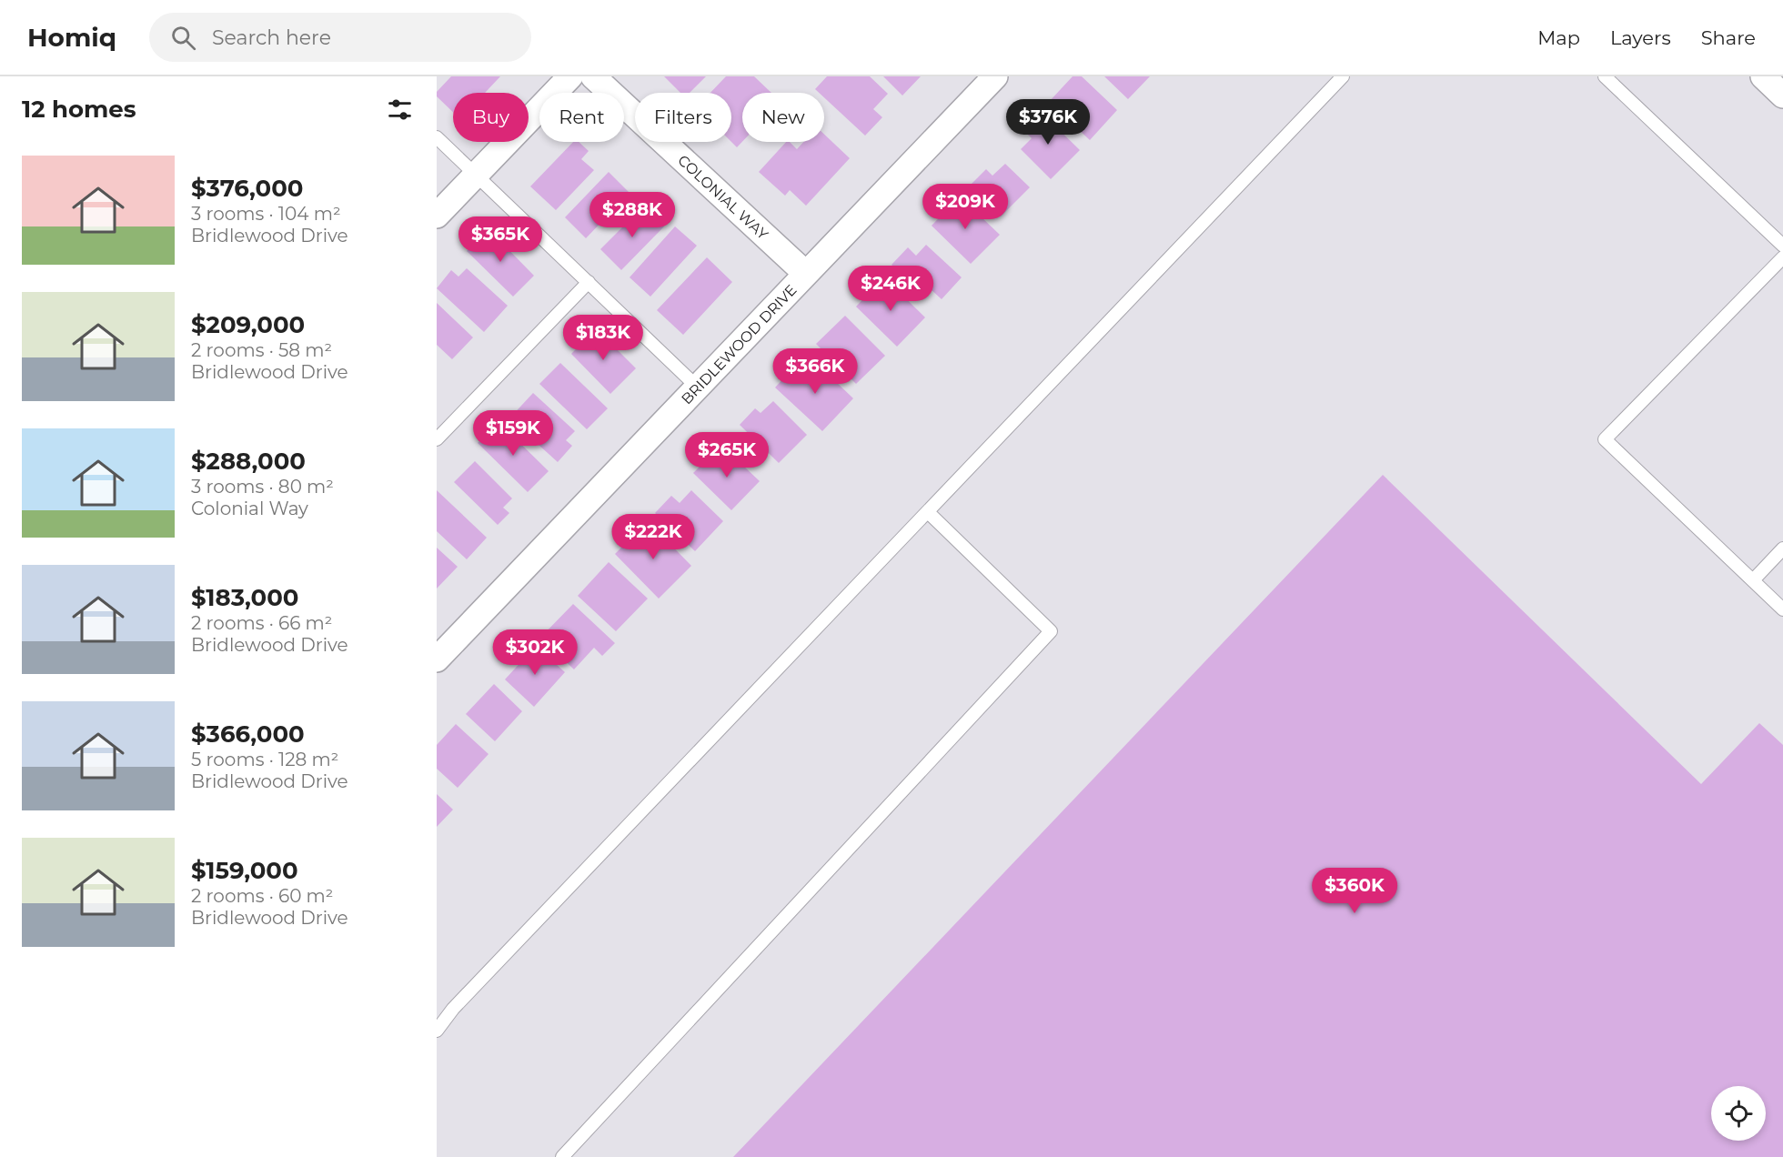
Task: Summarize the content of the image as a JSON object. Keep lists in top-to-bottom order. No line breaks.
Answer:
{"streets":{"street":["COLONIAL WAY","BRIDLEWOOD DRIVE"]},"crossings":[["COLONIAL WAY","BRIDLEWOOD DRIVE"]],"page":{"header":"Homiq","search":"Search here","nav":["Map","Layers","Share"],"heading":"12 homes","chip":["Buy","Rent","Filters","New"],"price":["$376K","$209K","$288K","$365K","$246K","$183K","$366K","$159K","$265K","$222K","$302K","$360K"],"list":[{"name":"$376,000","note":"3 rooms · 104 m² · Bridlewood Drive"},{"name":"$209,000","note":"2 rooms · 58 m² · Bridlewood Drive"},{"name":"$288,000","note":"3 rooms · 80 m² · Colonial Way"},{"name":"$183,000","note":"2 rooms · 66 m² · Bridlewood Drive"},{"name":"$366,000","note":"5 rooms · 128 m² · Bridlewood Drive"},{"name":"$159,000","note":"2 rooms · 60 m² · Bridlewood Drive"}]}}
